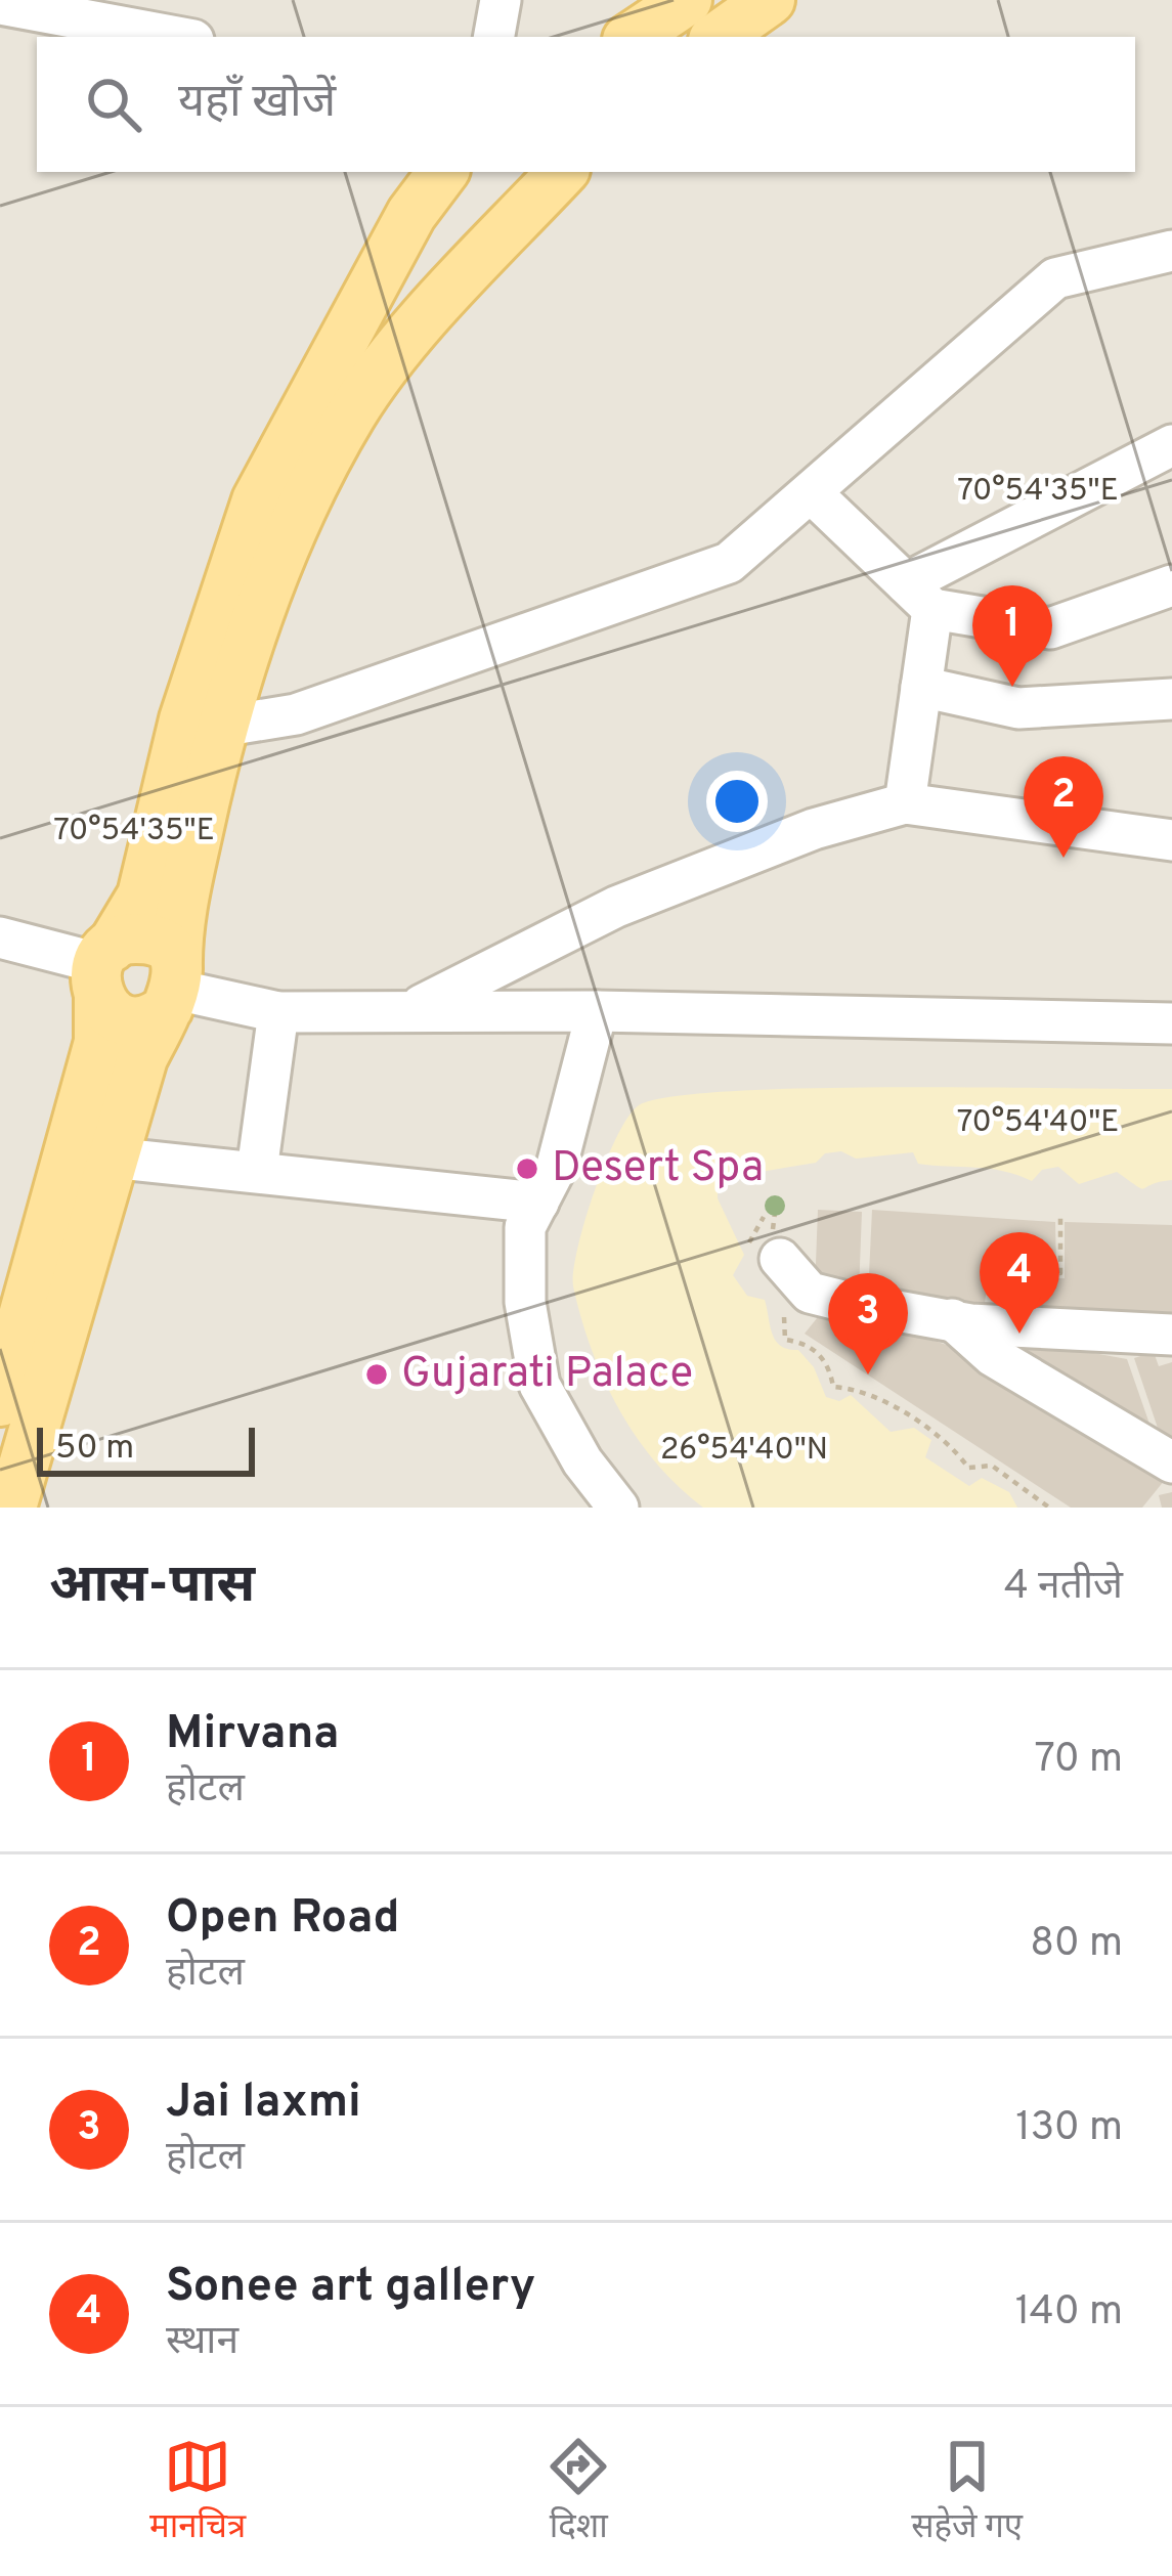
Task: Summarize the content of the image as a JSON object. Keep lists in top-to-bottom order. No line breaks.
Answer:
{"places":["Desert Spa","Gujarati Palace"],"scale_bar":"50 m","page":{"search":"यहाँ खोजें","pins":["1","2","4","3"],"scale":"50 m","heading":["आस-पास","4 नतीजे"],"list":[{"mark":"1","name":"Mirvana","note":"होटल","value":"70 m"},{"mark":"2","name":"Open Road","note":"होटल","value":"80 m"},{"mark":"3","name":"Jai laxmi","note":"होटल","value":"130 m"},{"mark":"4","name":"Sonee art gallery","note":"स्थान","value":"140 m"}],"nav":["मानचित्र","दिशा","सहेजे गए"]},"coordinates":["70°54'35\"E","70°54'40\"E","26°54'40\"N"]}
